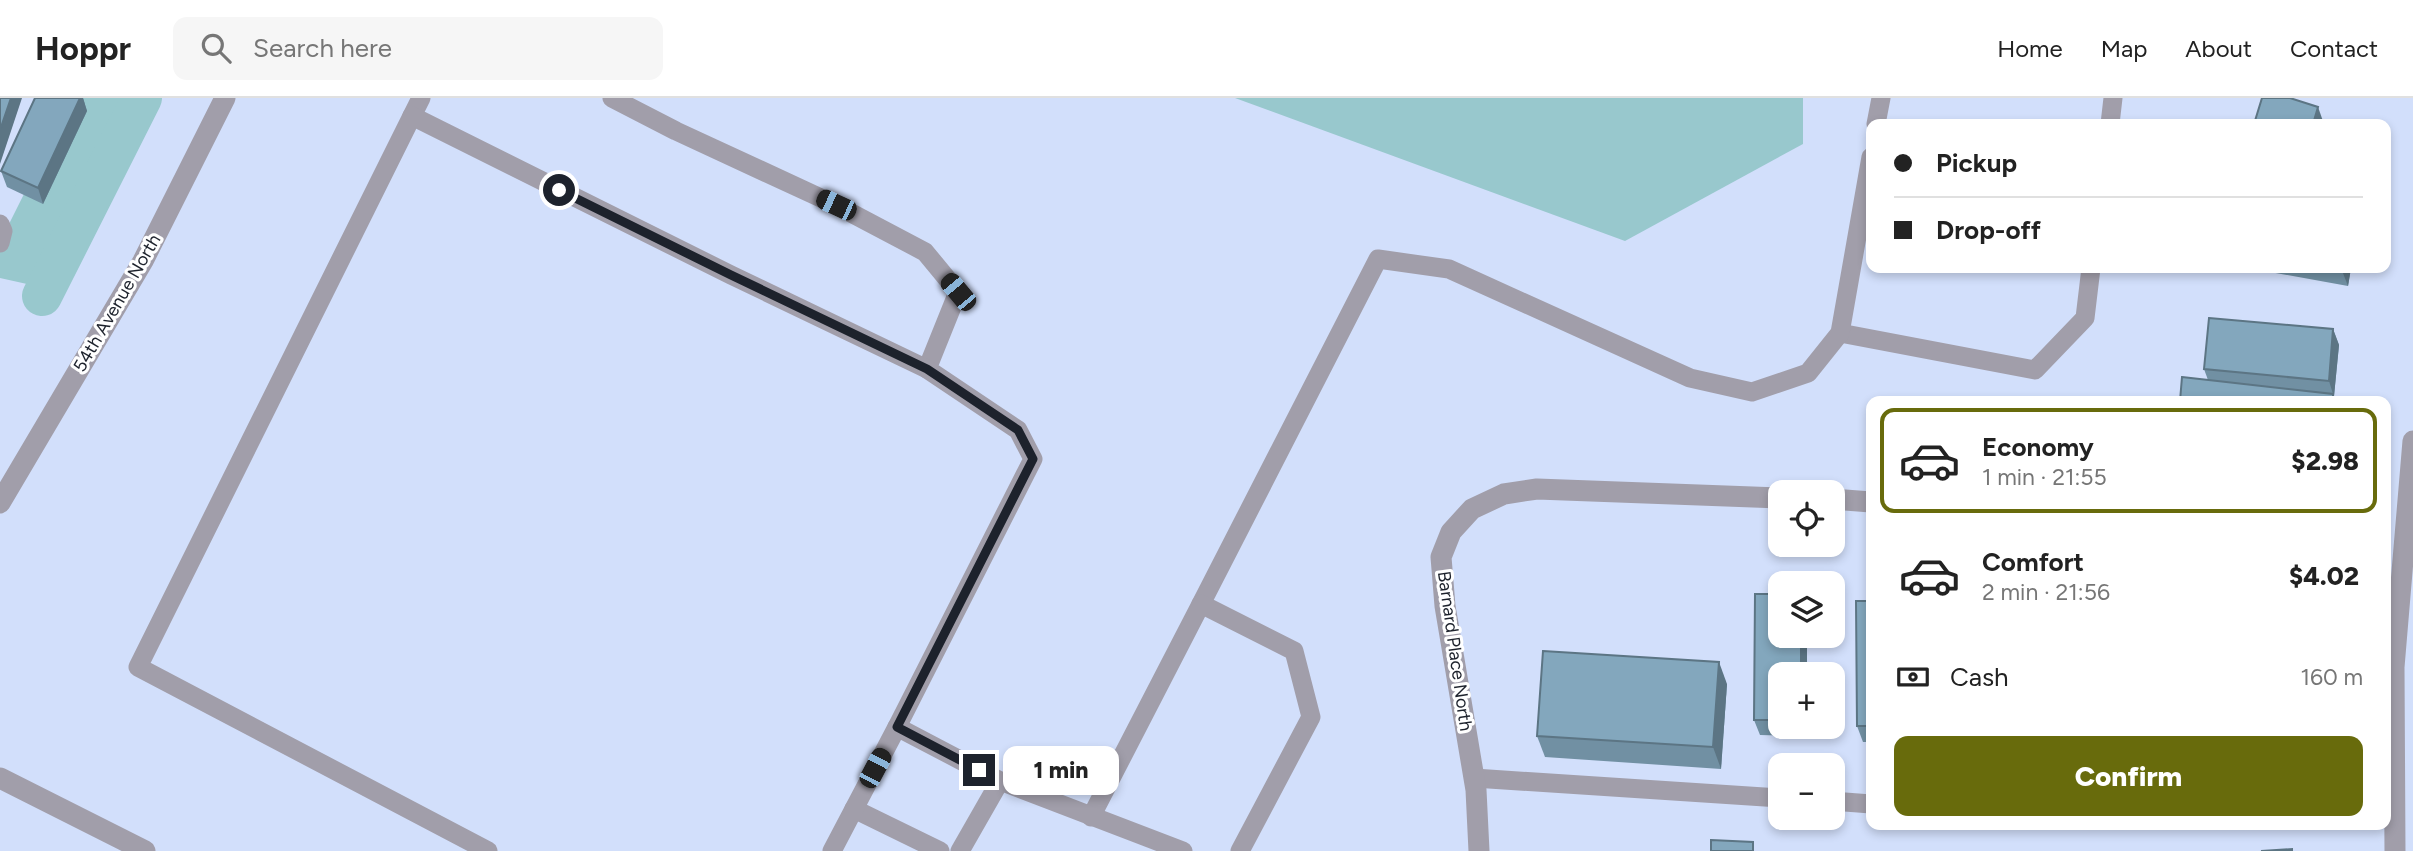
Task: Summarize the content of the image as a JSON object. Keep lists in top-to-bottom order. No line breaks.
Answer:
{"streets":{"street":["54th Avenue North","Barnard Place North"]},"page":{"header":"Hoppr","search":"Search here","nav":["Home","Map","About","Contact"],"banner":["Pickup","Drop-off"],"list":[{"name":"Economy","note":"1 min · 21:55","value":"$2.98"},{"name":"Comfort","note":"2 min · 21:56","value":"$4.02"}],"map_buttons":["+","−"],"pay":["Cash","160 m"],"buttons":"Confirm","bubble":"1 min"}}
